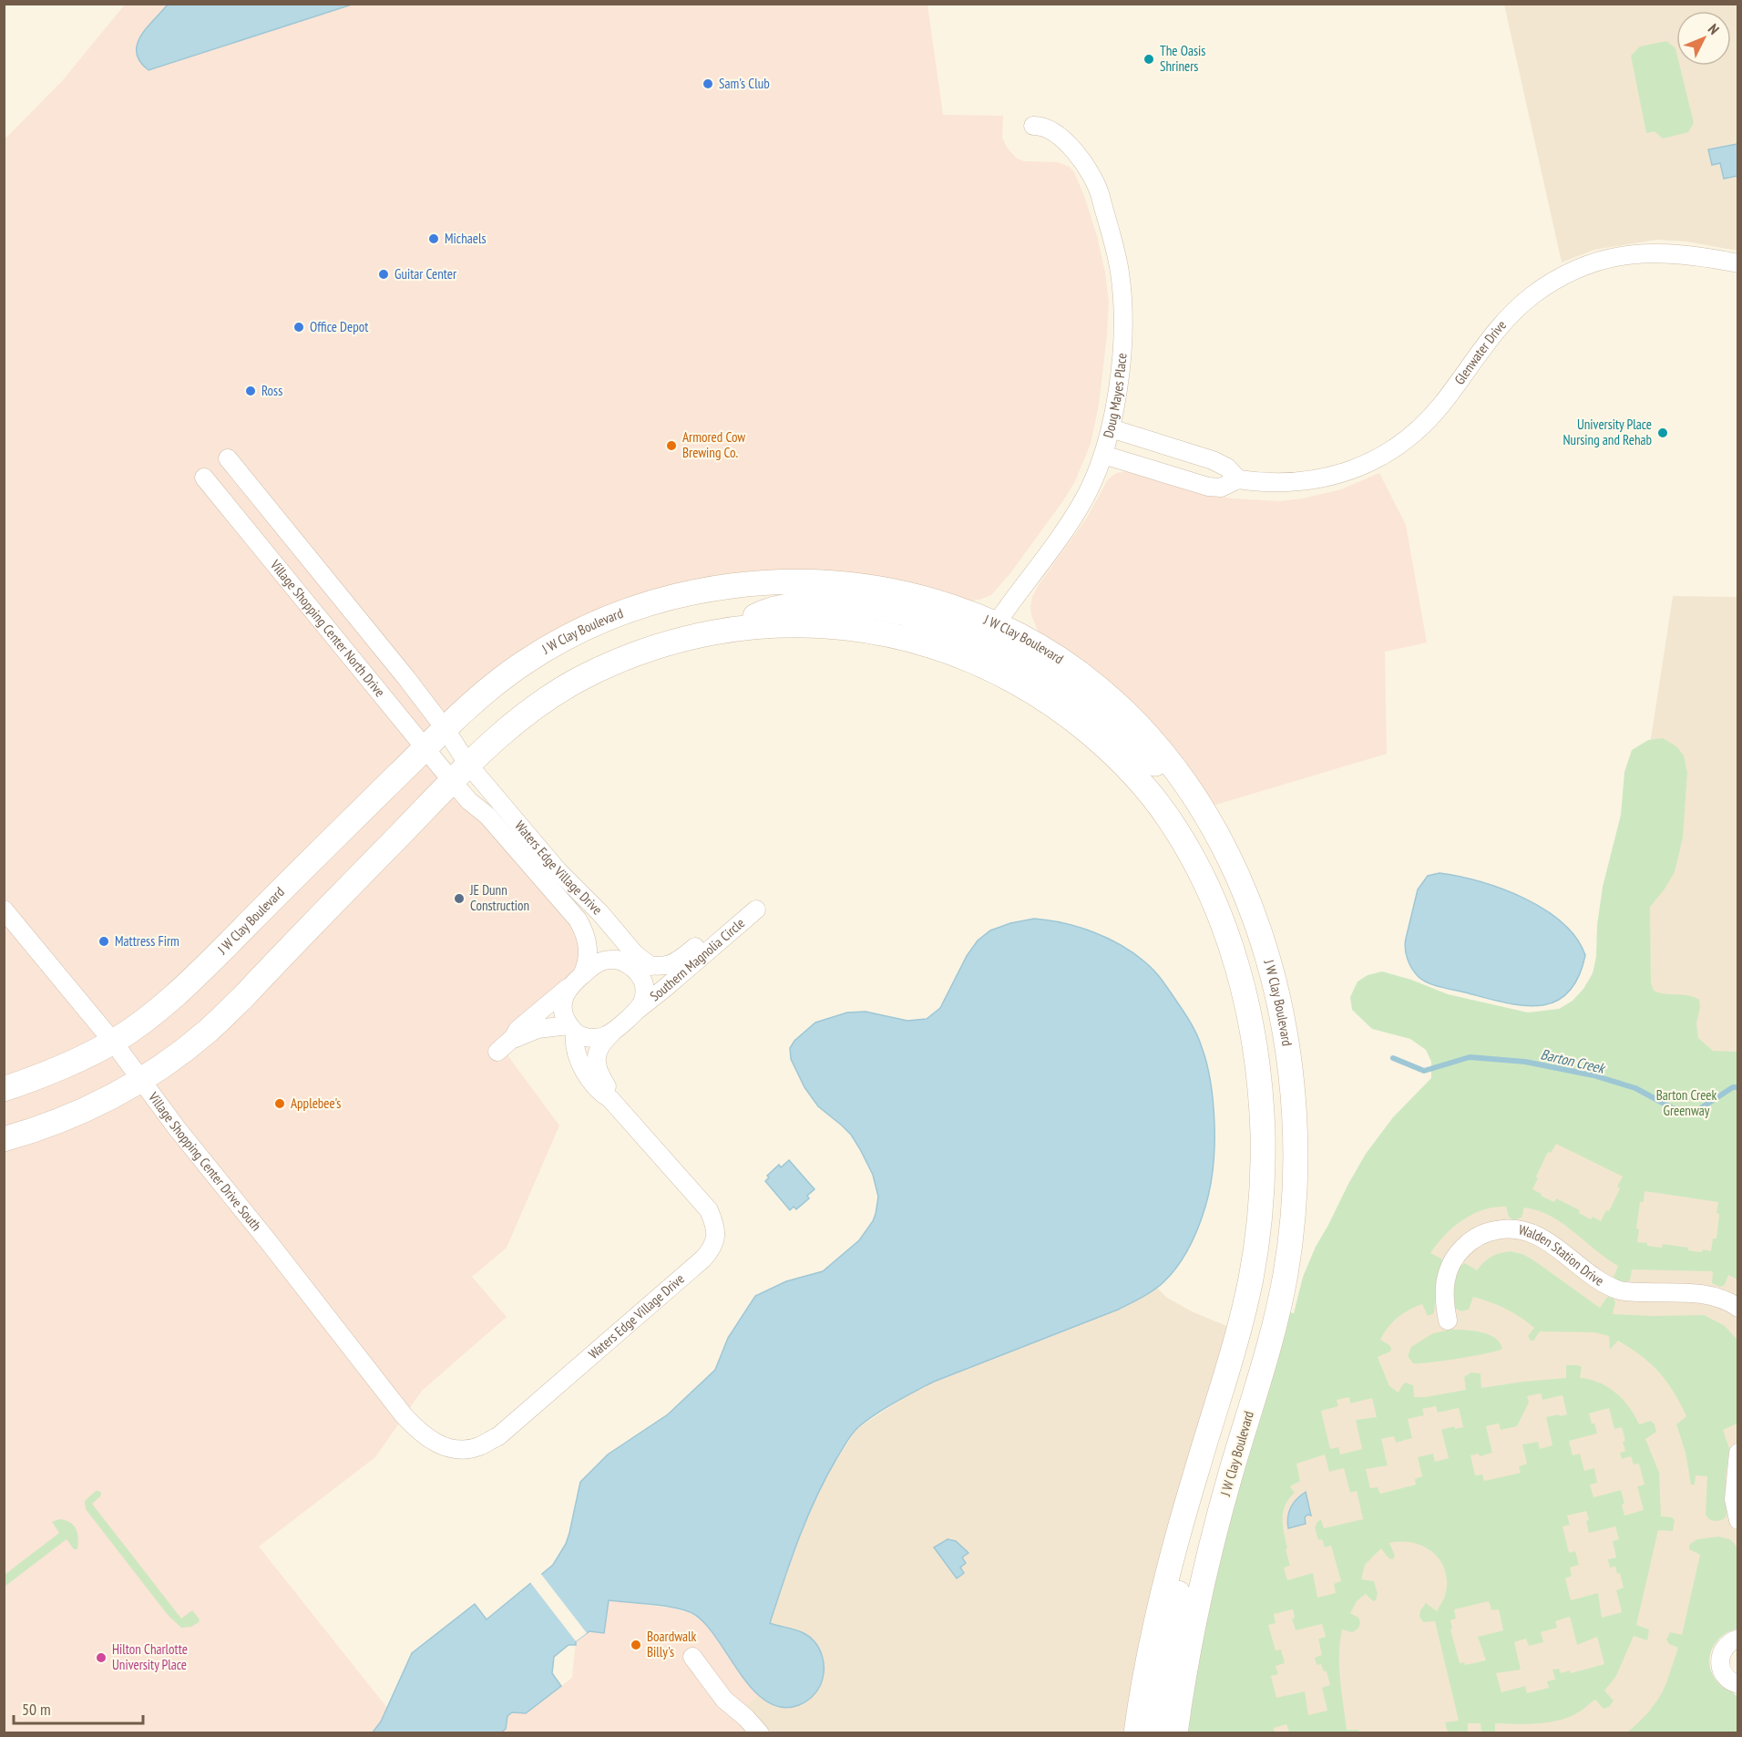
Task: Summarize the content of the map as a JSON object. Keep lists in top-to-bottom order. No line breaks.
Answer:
{"streets":{"street":["Glenwater Drive","Doug Mayes Place","Village Shopping Center North Drive","J W Clay Boulevard","Waters Edge Village Drive","Southern Magnolia Circle","Village Shopping Center Drive South","Walden Station Drive"]},"crossings":[["Glenwater Drive","Doug Mayes Place"],["Doug Mayes Place","J W Clay Boulevard"],["Village Shopping Center North Drive","J W Clay Boulevard"],["Village Shopping Center North Drive","Waters Edge Village Drive"],["J W Clay Boulevard","Village Shopping Center Drive South"],["Waters Edge Village Drive","Southern Magnolia Circle"],["Waters Edge Village Drive","Village Shopping Center Drive South"]],"water":["Barton Creek"],"parks":["Barton Creek Greenway"],"places":["The Oasis Shriners","Sam's Club","Michaels","Guitar Center","Office Depot","Ross","University Place Nursing and Rehab","Armored Cow Brewing Co.","JE Dunn Construction","Mattress Firm","Applebee's","Boardwalk Billy's","Hilton Charlotte University Place"],"scale_bar":"50 m","north":"top right"}
